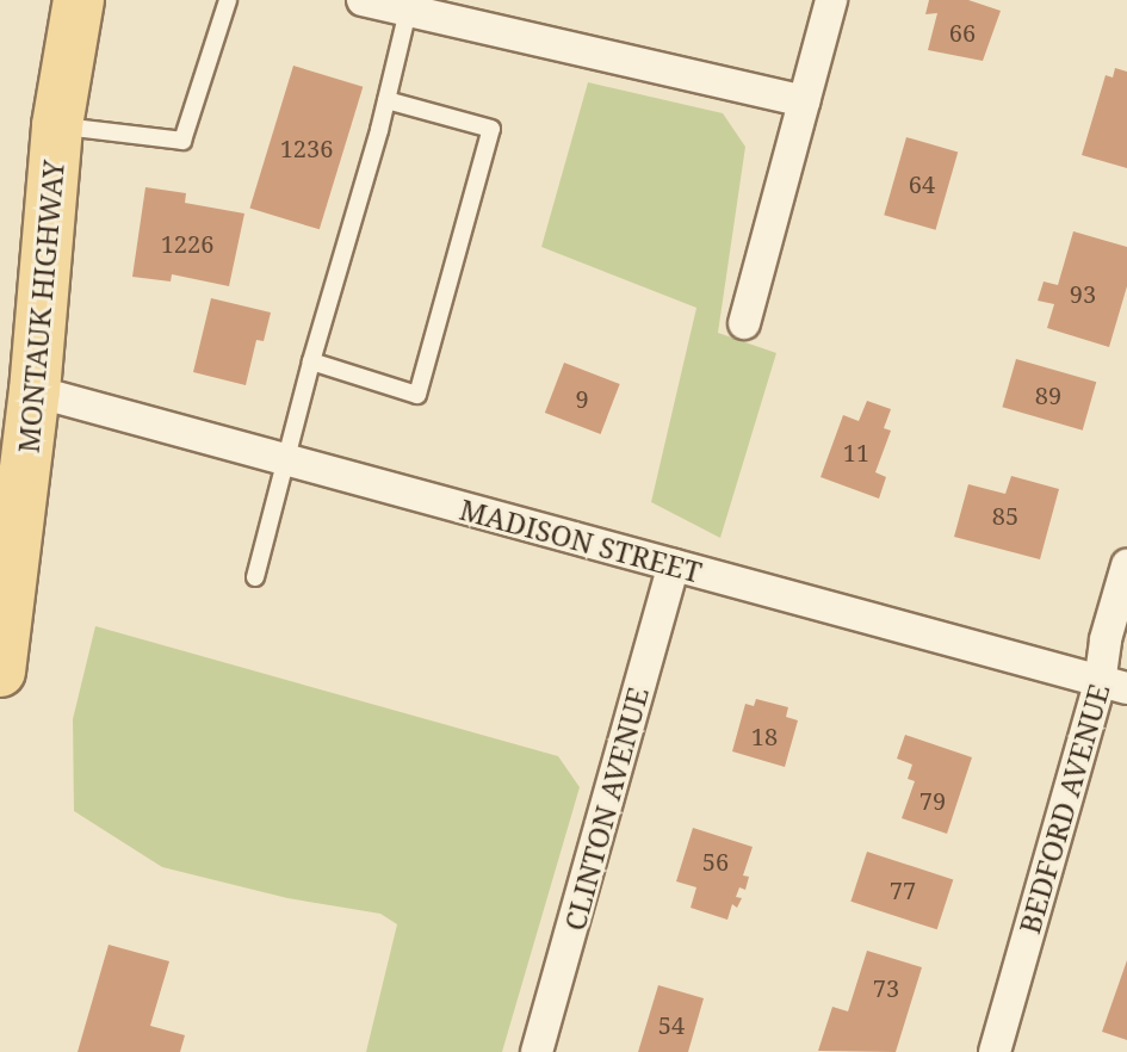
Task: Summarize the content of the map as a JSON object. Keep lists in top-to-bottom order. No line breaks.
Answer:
{"streets":{"main road":["MONTAUK HIGHWAY"],"street":["MADISON STREET","CLINTON AVENUE","BEDFORD AVENUE"]},"crossings":[["MONTAUK HIGHWAY","MADISON STREET"],["MADISON STREET","CLINTON AVENUE"],["MADISON STREET","BEDFORD AVENUE"]],"house_numbers":["66","1236","64","1226","93","89","9","11","85","18","79","56","77","73","54"]}
